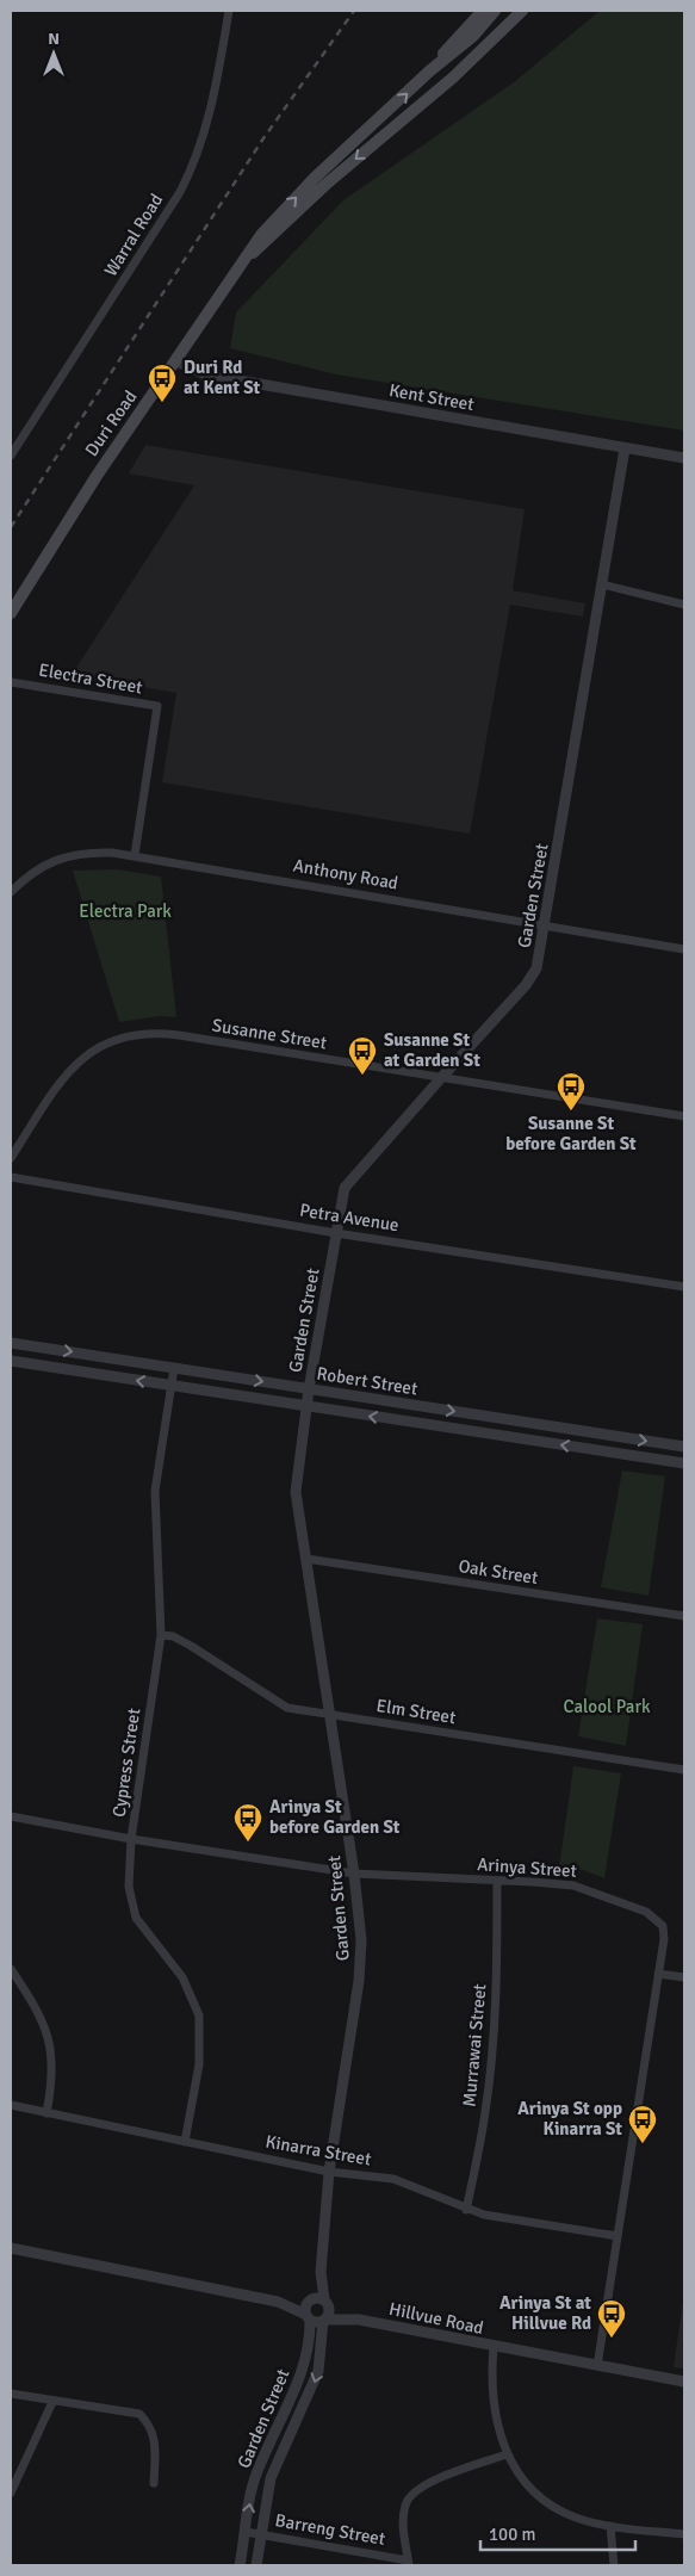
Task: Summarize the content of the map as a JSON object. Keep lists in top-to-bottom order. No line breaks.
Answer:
{"streets":{"main road":["Duri Road"],"street":["Warral Road","Kent Street","Electra Street","Anthony Road","Garden Street","Susanne Street","Petra Avenue","Robert Street","Oak Street","Elm Street","Cypress Street","Arinya Street","Murrawai Street","Kinarra Street","Hillvue Road","Barreng Street"]},"crossings":[["Kent Street","Duri Road"],["Kent Street","Garden Street"],["Electra Street","Anthony Road"],["Anthony Road","Garden Street"],["Garden Street","Susanne Street"],["Garden Street","Petra Avenue"],["Garden Street","Robert Street"],["Garden Street","Oak Street"],["Garden Street","Elm Street"],["Garden Street","Arinya Street"],["Garden Street","Kinarra Street"],["Garden Street","Hillvue Road"],["Garden Street","Barreng Street"],["Robert Street","Cypress Street"],["Elm Street","Cypress Street"],["Cypress Street","Arinya Street"],["Cypress Street","Kinarra Street"],["Arinya Street","Murrawai Street"],["Arinya Street","Kinarra Street"],["Arinya Street","Hillvue Road"],["Murrawai Street","Kinarra Street"]],"parks":["Electra Park","Calool Park"],"places":{"bus stop":["Duri Rd at Kent St","Susanne St at Garden St","Susanne St before Garden St","Arinya St before Garden St","Arinya St opp Kinarra St","Arinya St at Hillvue Rd"]},"scale_bar":"100 m","north":"top"}
